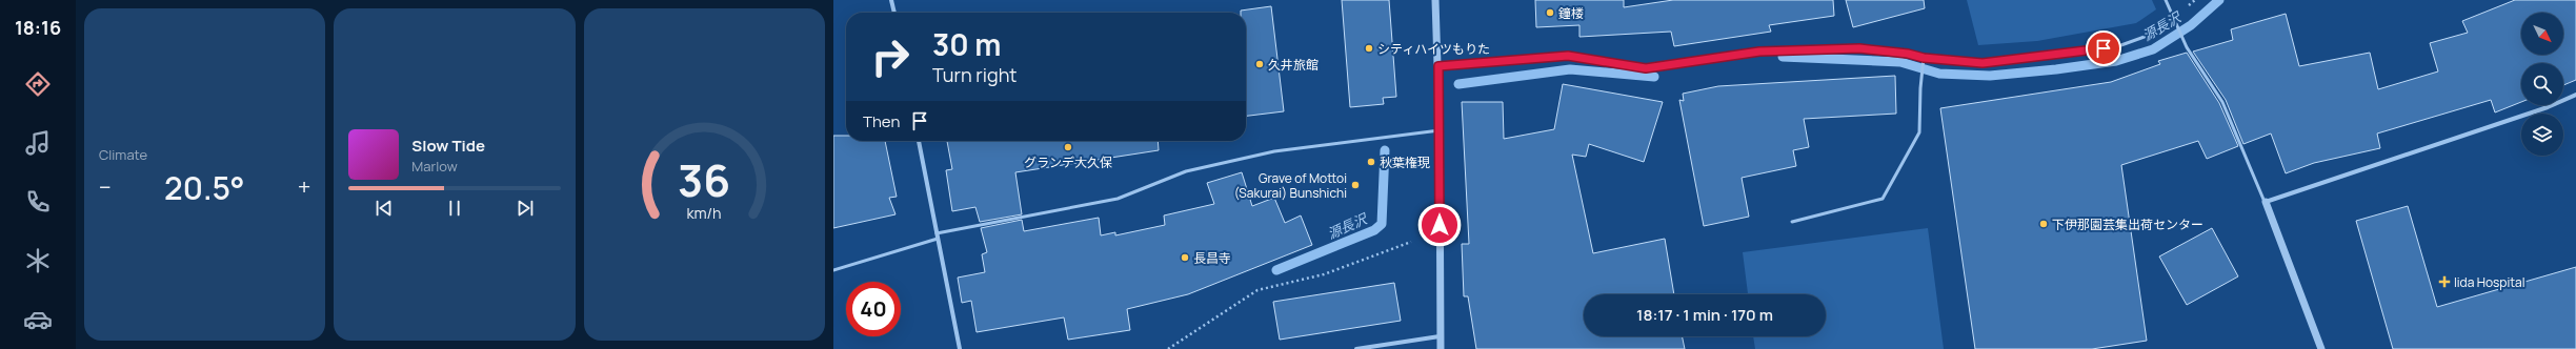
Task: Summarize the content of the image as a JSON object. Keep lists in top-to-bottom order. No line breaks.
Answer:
{"water":["源長沢"],"places":{"other":["鐘楼","シティハイツもりた","久井旅館","グランデ大久保","秋葉権現","Grave of Mottoi (Sakurai) Bunshichi","下伊那園芸集出荷センター","長昌寺"],"health":["Iida Hospital"]},"north":"bottom right","page":{"tabs":"18:16","tile":"Climate","turn":["30 m","Turn right"],"then":"Then","song":["Slow Tide","Marlow"],"heat":["−","20.5°","+"],"limit":"40","trip":"18:17 · 1 min · 170 m","gauge":["36","km/h"]}}
